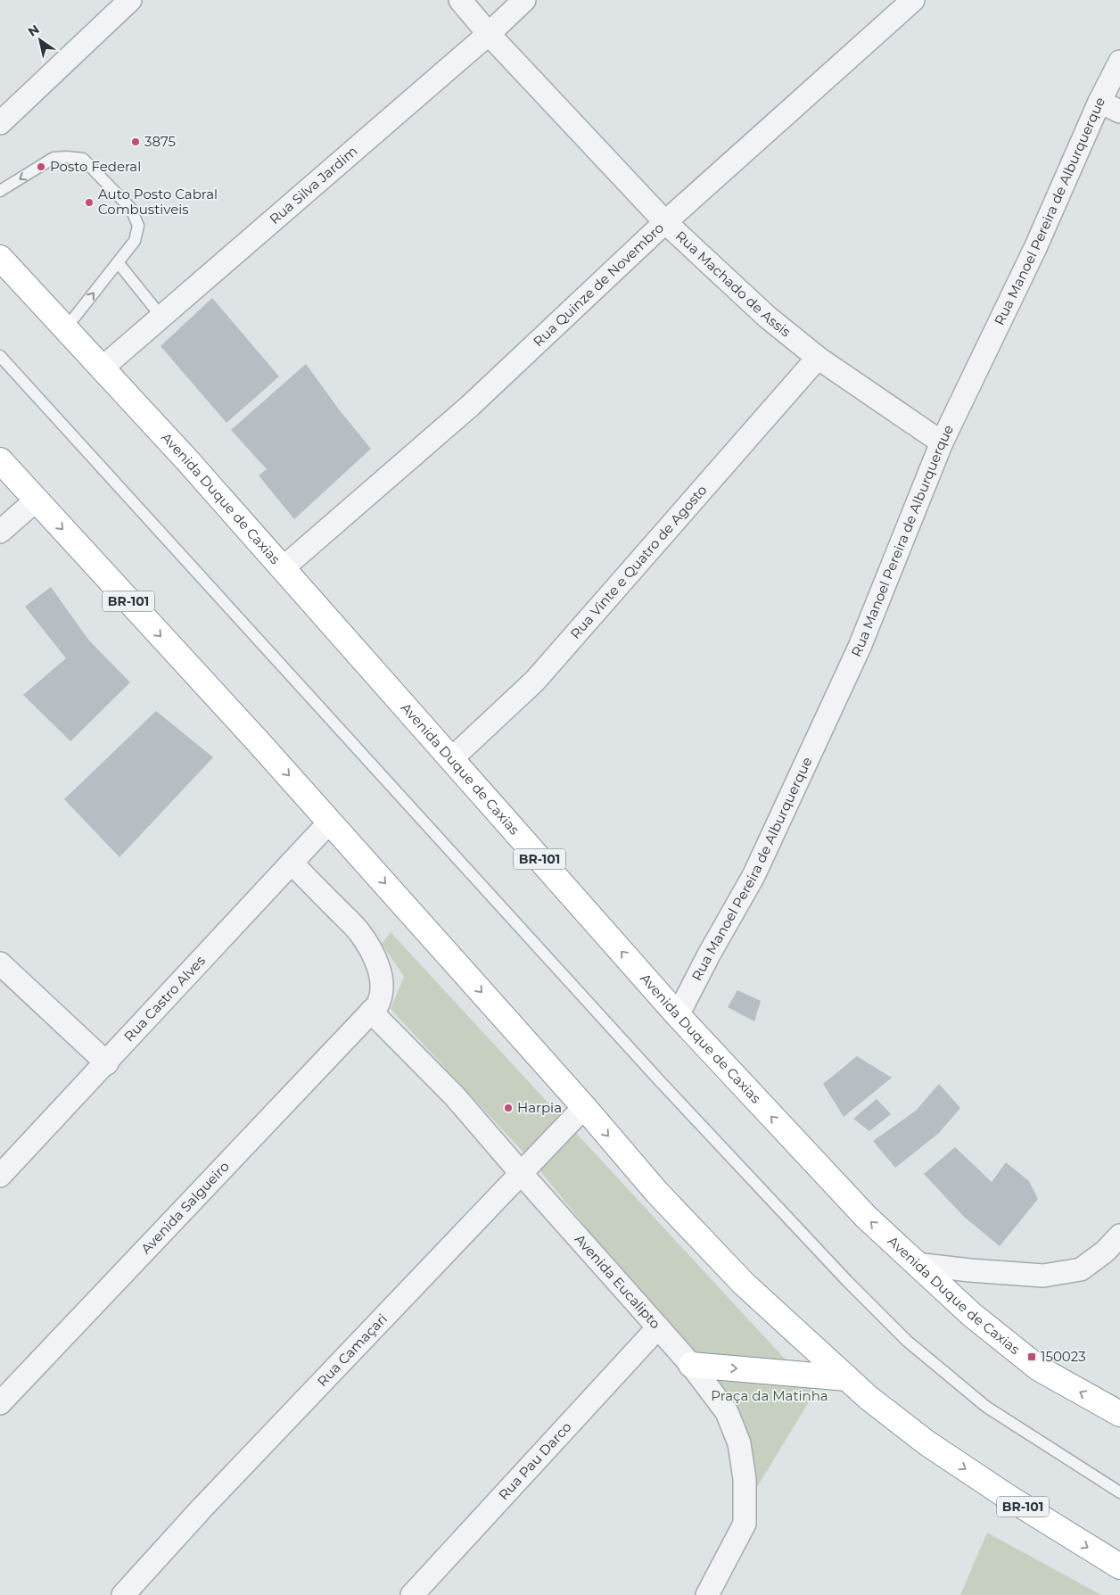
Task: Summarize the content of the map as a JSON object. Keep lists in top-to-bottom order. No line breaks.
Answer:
{"streets":{"highway":["Avenida Duque de Caxias","BR-101"],"street":["Rua Silva Jardim","Rua Manoel Pereira de Alburquerque","Rua Quinze de Novembro","Rua Machado de Assis","Rua Vinte e Quatro de Agosto","Rua Castro Alves","Avenida Salgueiro","Avenida Eucalipto","Rua Camaçari","Rua Pau Darco"]},"crossings":[["Rua Silva Jardim","Rua Machado de Assis"],["Rua Silva Jardim","Avenida Duque de Caxias"],["Rua Manoel Pereira de Alburquerque","Rua Machado de Assis"],["Rua Manoel Pereira de Alburquerque","Avenida Duque de Caxias"],["Rua Quinze de Novembro","Rua Machado de Assis"],["Rua Quinze de Novembro","Avenida Duque de Caxias"],["Rua Machado de Assis","Rua Vinte e Quatro de Agosto"],["Avenida Duque de Caxias","Rua Vinte e Quatro de Agosto"],["BR-101","Rua Castro Alves"],["BR-101","Rua Camaçari"],["Rua Castro Alves","Avenida Salgueiro"],["Avenida Salgueiro","Avenida Eucalipto"],["Avenida Eucalipto","Rua Camaçari"],["Avenida Eucalipto","Rua Pau Darco"]],"parks":["Praça da Matinha"],"places":{"other":["3875","Posto Federal","Auto Posto Cabral Combustiveis","Harpia"],"transit":["150023"]},"north":"top left"}
